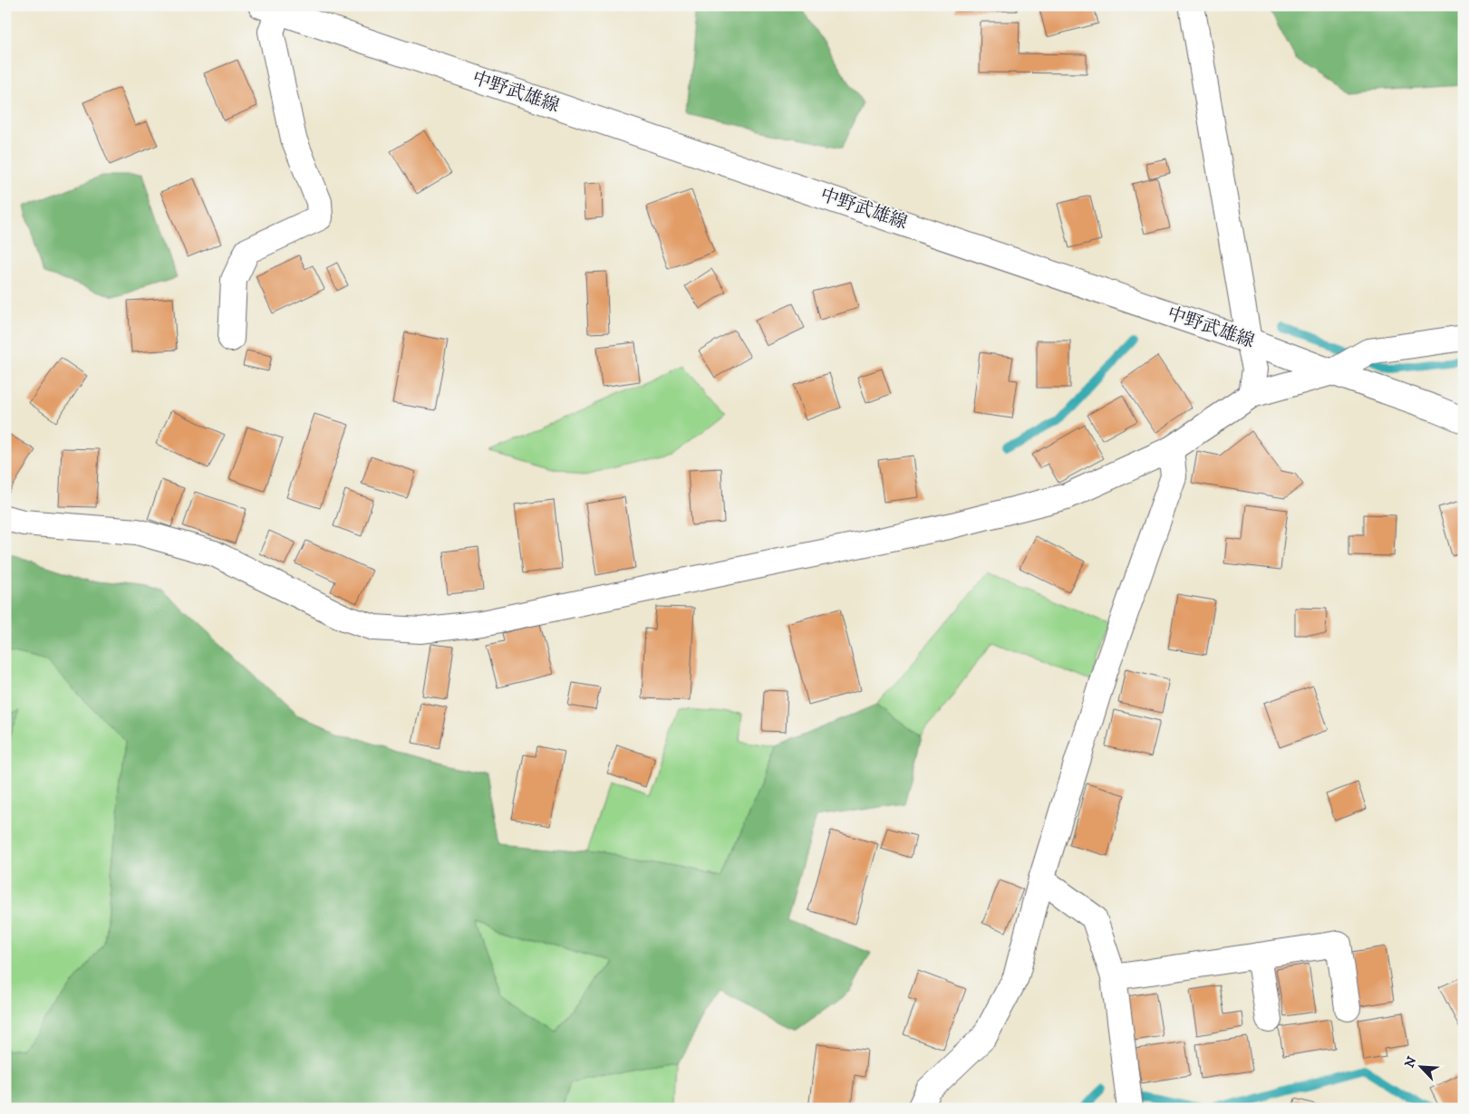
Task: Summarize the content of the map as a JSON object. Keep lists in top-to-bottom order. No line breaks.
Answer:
{"streets":{"street":["中野武雄線"]},"north":"top left"}
